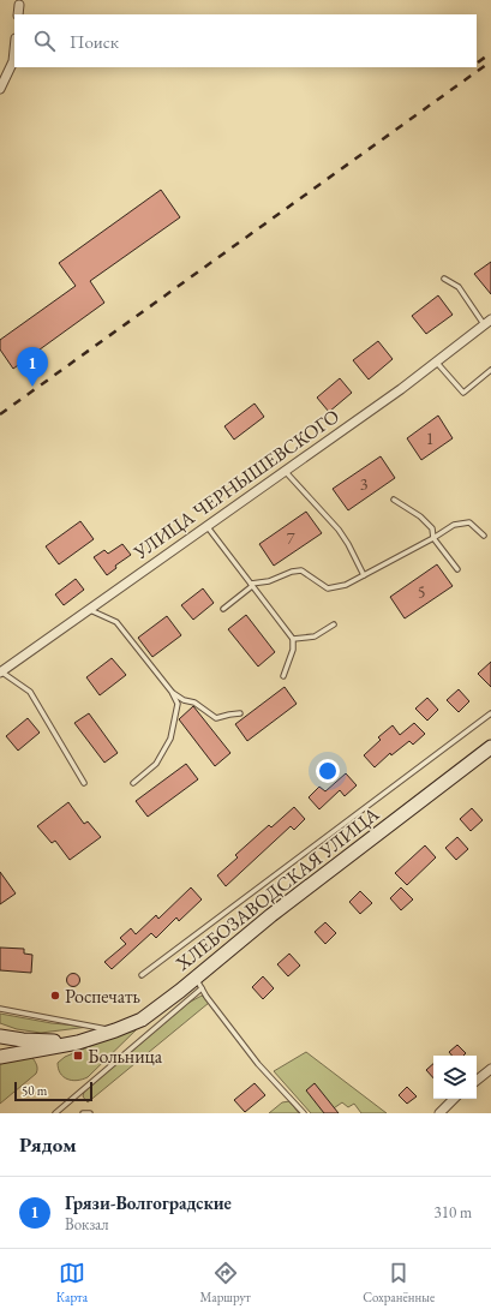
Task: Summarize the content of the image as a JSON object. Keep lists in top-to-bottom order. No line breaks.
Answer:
{"streets":{"street":["УЛИЦА ЧЕРНЫШЕВСКОГО","ХЛЕБОЗАВОДСКАЯ УЛИЦА"]},"places":{"other":["Роспечать"],"transit":["Больница"]},"house_numbers":["1","3","7","5"],"scale_bar":"50 m","page":{"search":"Поиск","pins":"1","scale":"50 m","heading":"Рядом","list":[{"mark":"1","name":"Грязи-Волгоградские","note":"Вокзал","value":"310 m"}],"nav":["Карта","Маршрут","Сохранённые"]}}
